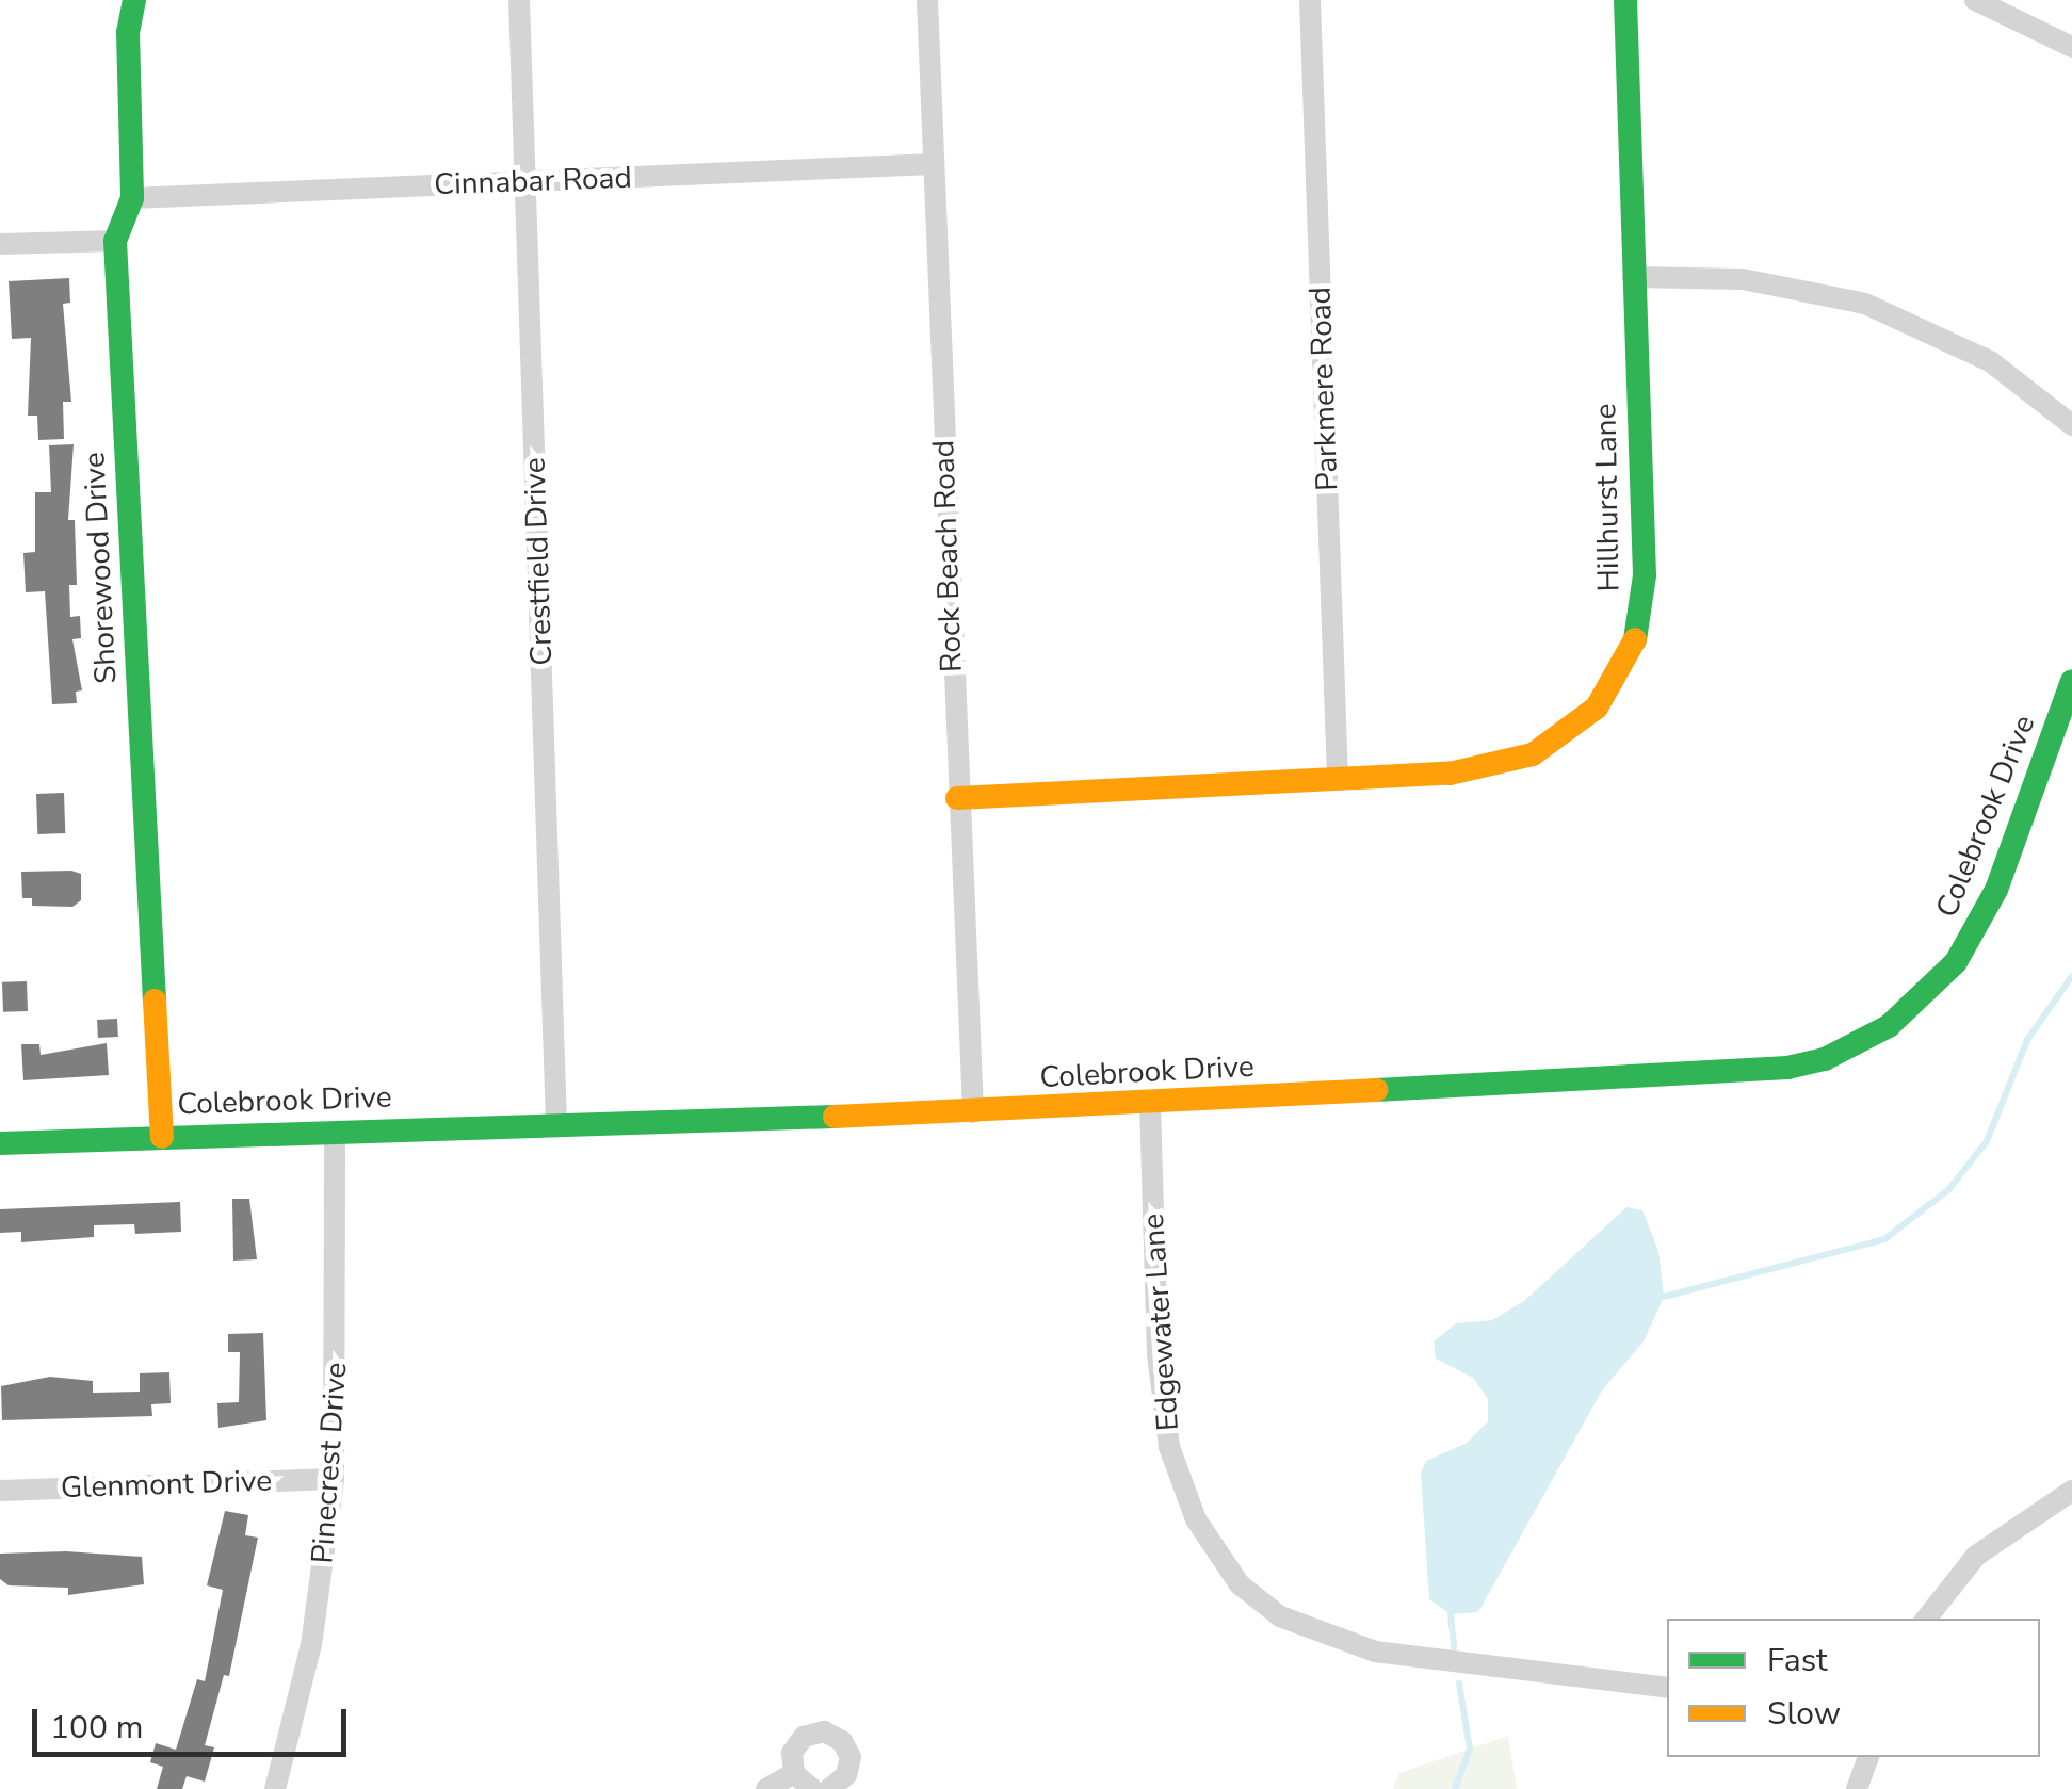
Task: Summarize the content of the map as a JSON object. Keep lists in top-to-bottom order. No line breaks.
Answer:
{"streets":{"street":["Cinnabar Road","Parkmere Road","Hillhurst Lane","Rock Beach Road","Crestfield Drive","Shorewood Drive","Colebrook Drive","Edgewater Lane","Pinecrest Drive","Glenmont Drive"]},"crossings":[["Cinnabar Road","Rock Beach Road"],["Cinnabar Road","Crestfield Drive"],["Cinnabar Road","Shorewood Drive"],["Parkmere Road","Hillhurst Lane"],["Hillhurst Lane","Rock Beach Road"],["Rock Beach Road","Colebrook Drive"],["Crestfield Drive","Colebrook Drive"],["Shorewood Drive","Colebrook Drive"],["Colebrook Drive","Edgewater Lane"],["Colebrook Drive","Pinecrest Drive"],["Pinecrest Drive","Glenmont Drive"]],"legend":["Fast","Slow"],"scale_bar":"100 m"}
